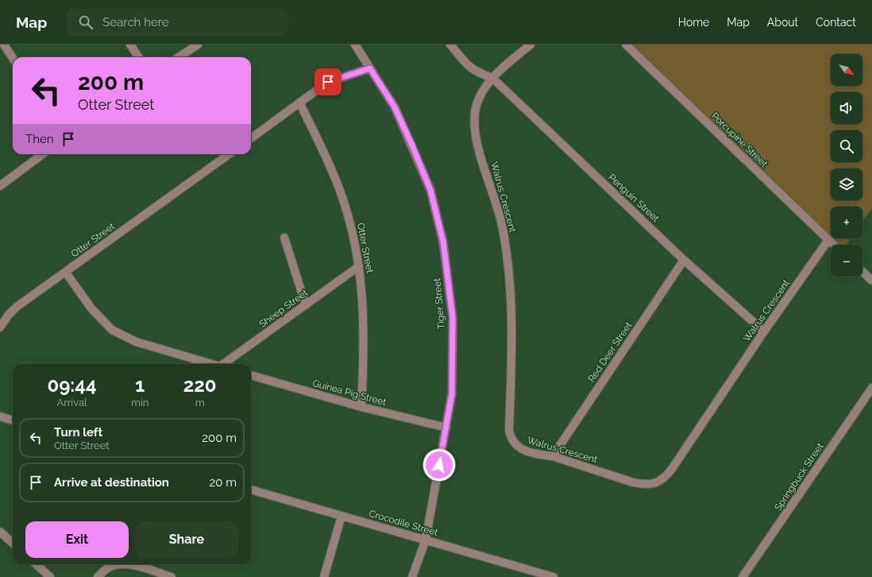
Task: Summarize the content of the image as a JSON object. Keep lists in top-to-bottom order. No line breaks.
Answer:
{"streets":{"street":["Porcupine Street","Walrus Crescent","Penguin Street","Otter Street","Tiger Street","Sheep Street","Red Deer Street","Guinea Pig Street","Springbuck Street","Crocodile Street"]},"crossings":[["Porcupine Street","Walrus Crescent"],["Walrus Crescent","Penguin Street"],["Walrus Crescent","Red Deer Street"],["Penguin Street","Red Deer Street"],["Otter Street","Sheep Street"],["Otter Street","Guinea Pig Street"],["Tiger Street","Guinea Pig Street"],["Tiger Street","Crocodile Street"]],"north":"bottom right","page":{"header":"Map","search":"Search here","nav":["Home","Map","About","Contact"],"map_buttons":["+","−"],"turn":["200 m","Otter Street"],"then":"Then","eta":["09:44","Arrival","1","min","220","m"],"list":[{"name":"Turn left","note":"Otter Street","value":"200 m"},{"name":"Arrive at destination","value":"20 m"}],"buttons":["Exit","Share"]}}
